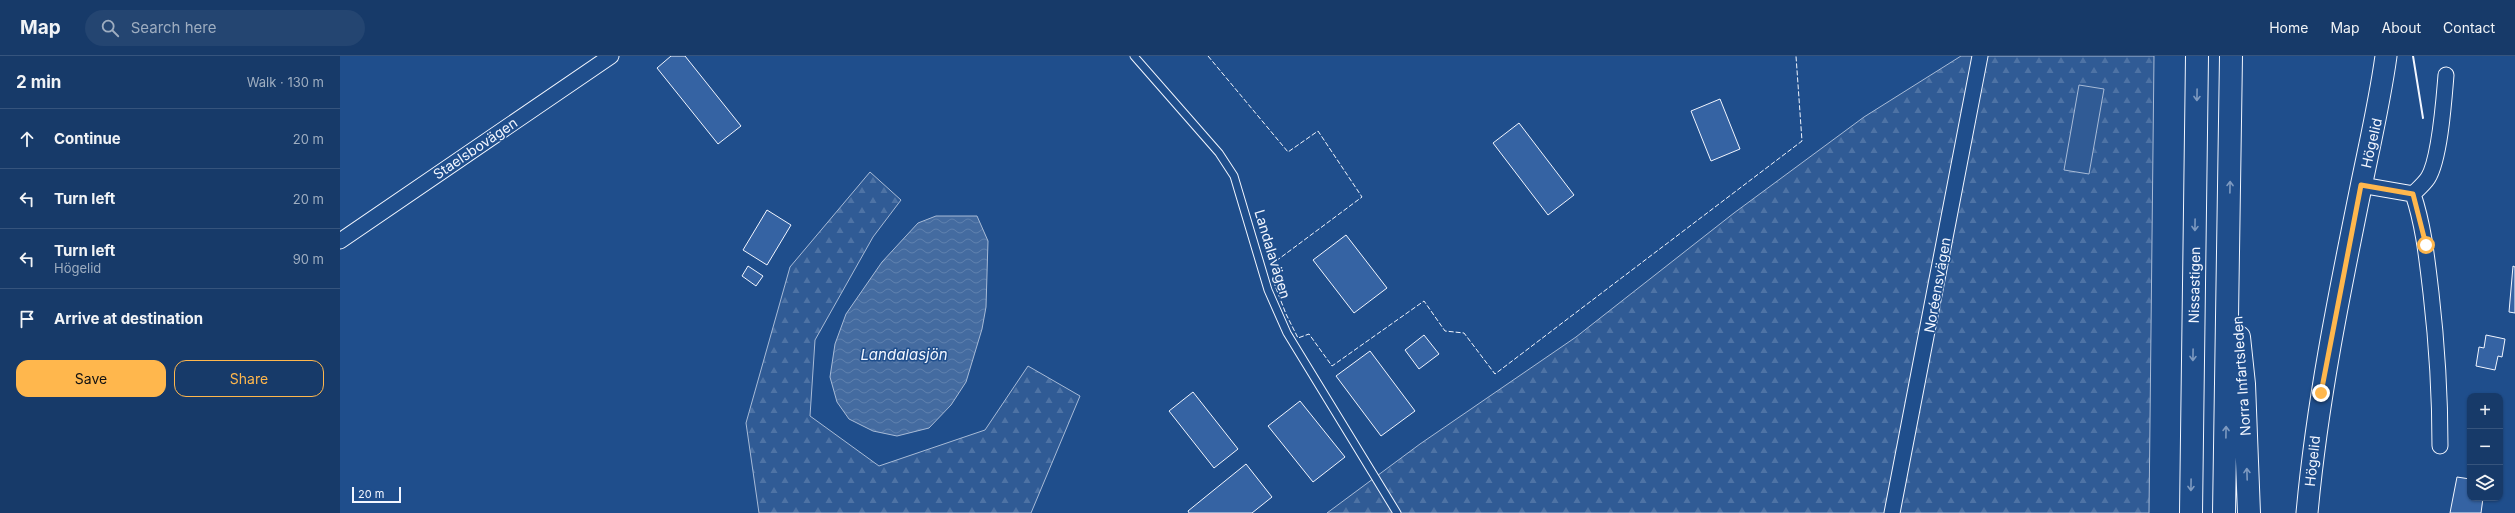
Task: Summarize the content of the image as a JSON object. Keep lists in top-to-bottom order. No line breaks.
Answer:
{"streets":{"highway":["Nissastigen","Norra Infartsleden"],"street":["Högelid","Staelsbovägen","Noréensvägen"],"lane":["Landalavägen"]},"water":["Landalasjön"],"scale_bar":"20 m","page":{"header":"Map","search":"Search here","nav":["Home","Map","About","Contact"],"heading":["2 min","Walk · 130 m"],"list":[["Continue","20 m"],["Turn left","20 m"],["Turn left","Högelid","90 m"],"Arrive at destination"],"buttons":["Save","Share"],"map_buttons":["+","−"],"scale":"20 m"}}
